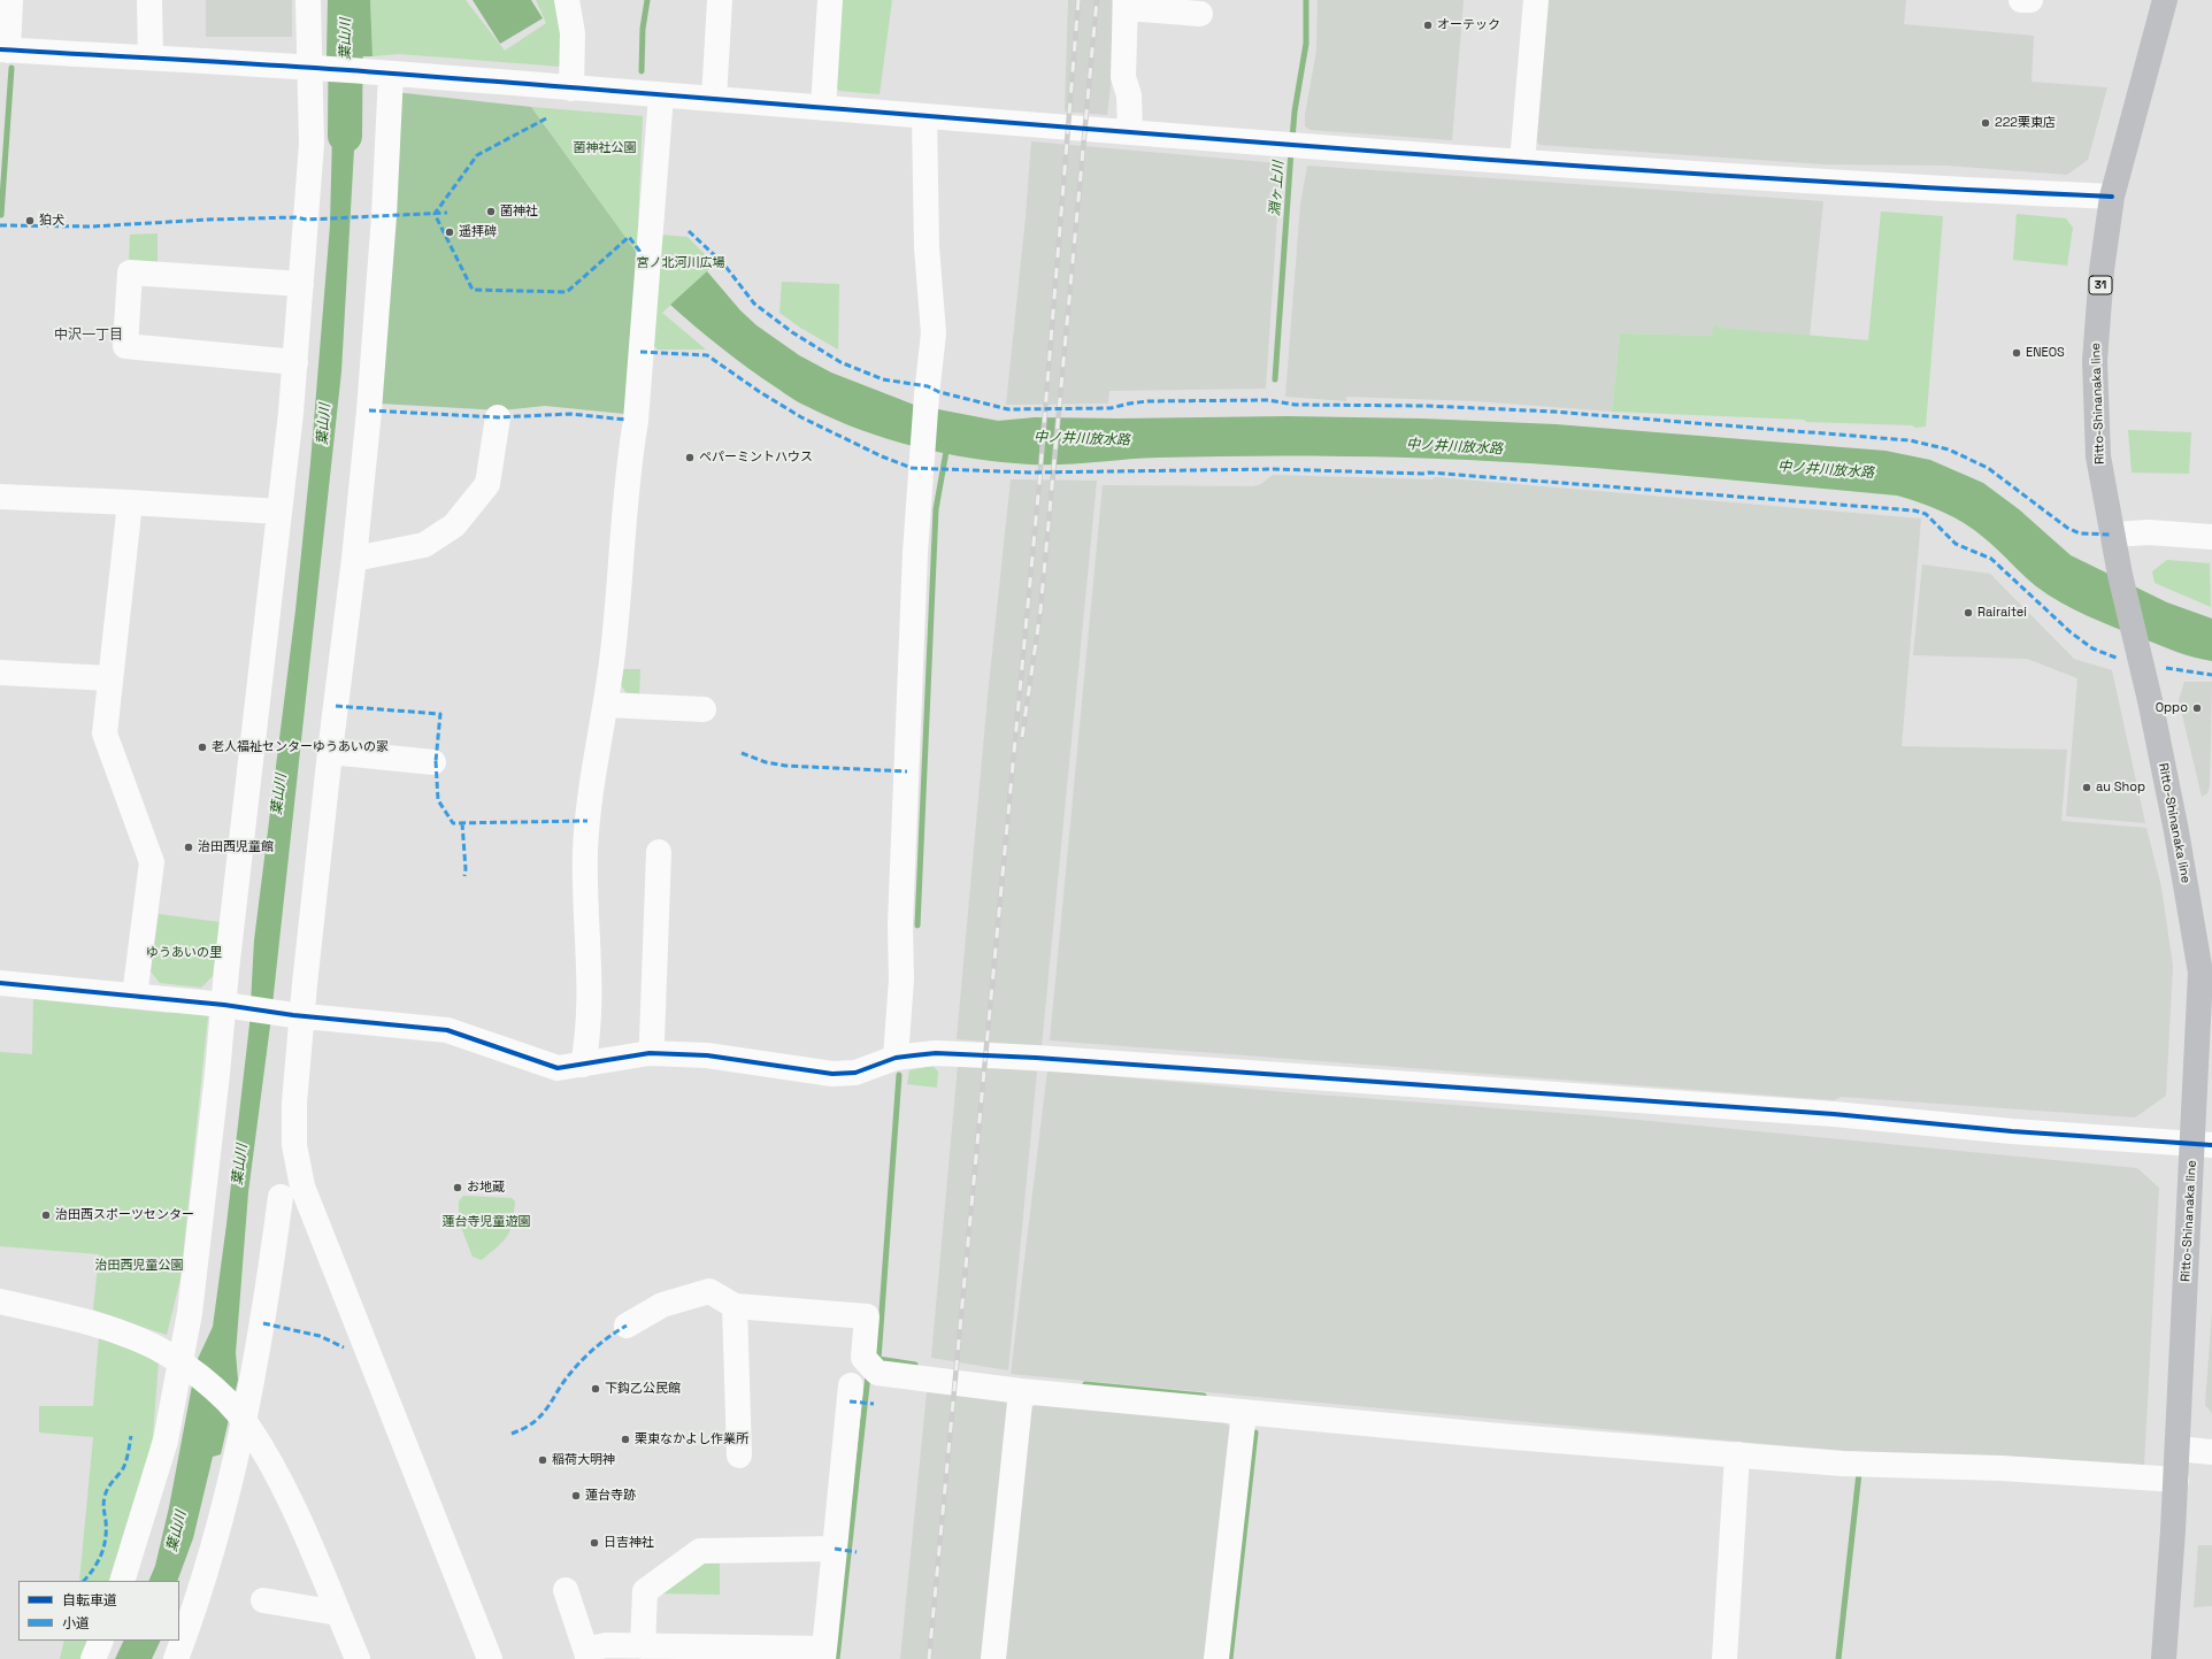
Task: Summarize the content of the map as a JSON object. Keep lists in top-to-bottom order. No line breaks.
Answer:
{"streets":{"main road":["31","Ritto-Shinanaka line"]},"districts":["中沢一丁目"],"water":["葉山川","淵ヶ上川","中ノ井川放水路"],"parks":["菌神社公園","宮ノ北河川広場","ゆうあいの里","蓮台寺児童遊園","治田西児童公園"],"places":["オーテック","222栗東店","菌神社","狛犬","遥拝碑","ENEOS","ペパーミントハウス","Rairaitei","Oppo","老人福祉センターゆうあいの家","au Shop","治田西児童館","お地蔵","治田西スポーツセンター","下鈎乙公民館","栗東なかよし作業所","稲荷大明神","蓮台寺跡","日吉神社"],"legend":["自転車道","小道"]}
